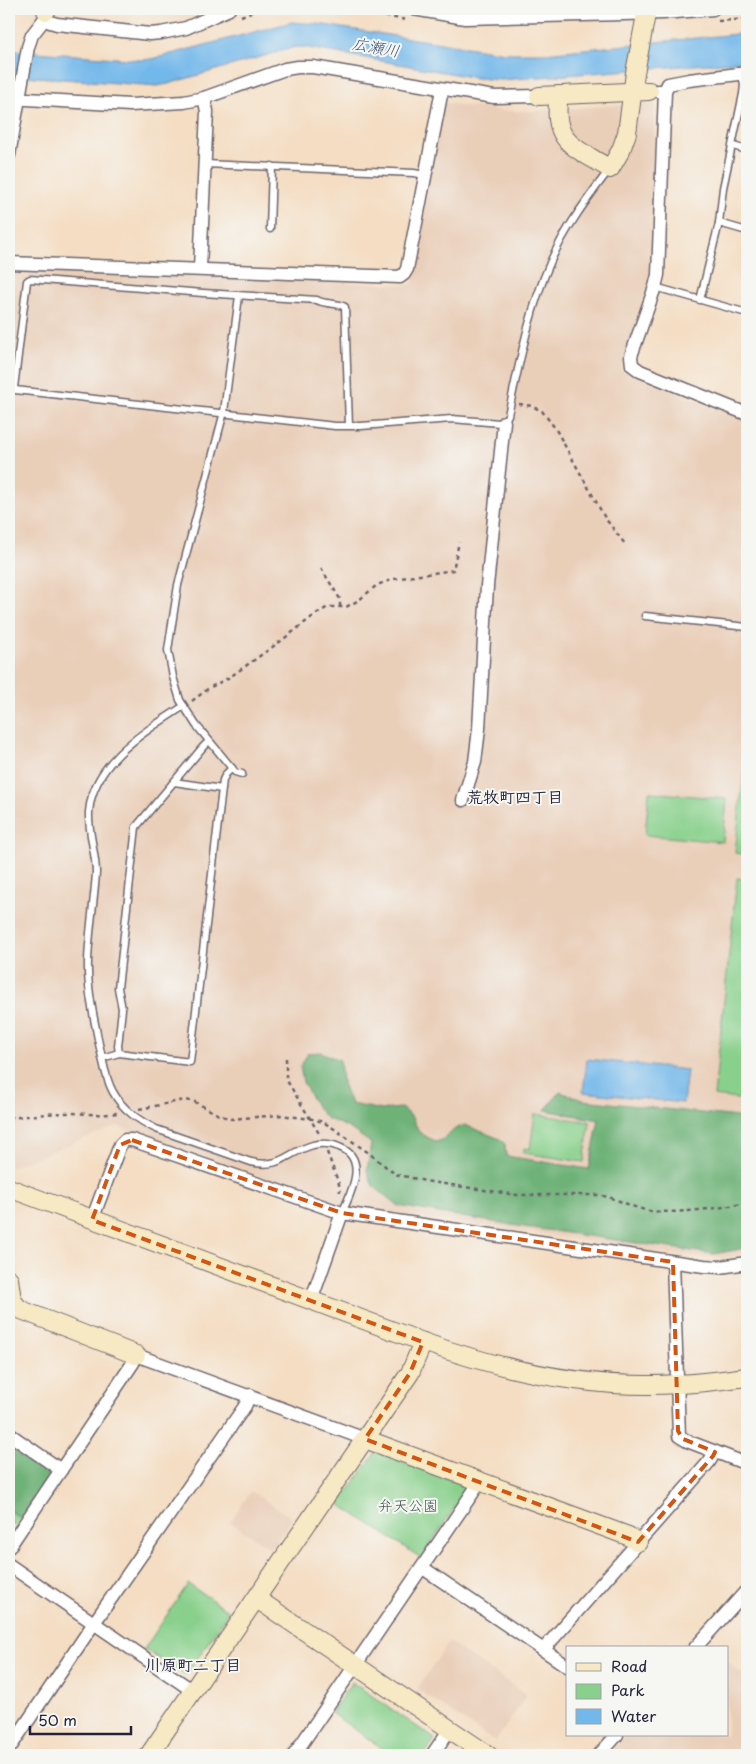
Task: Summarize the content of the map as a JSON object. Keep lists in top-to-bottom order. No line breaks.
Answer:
{"districts":["荒牧町四丁目","川原町二丁目"],"water":["広瀬川"],"parks":["弁天公園"],"legend":["Road","Park","Water"],"scale_bar":"50 m"}
